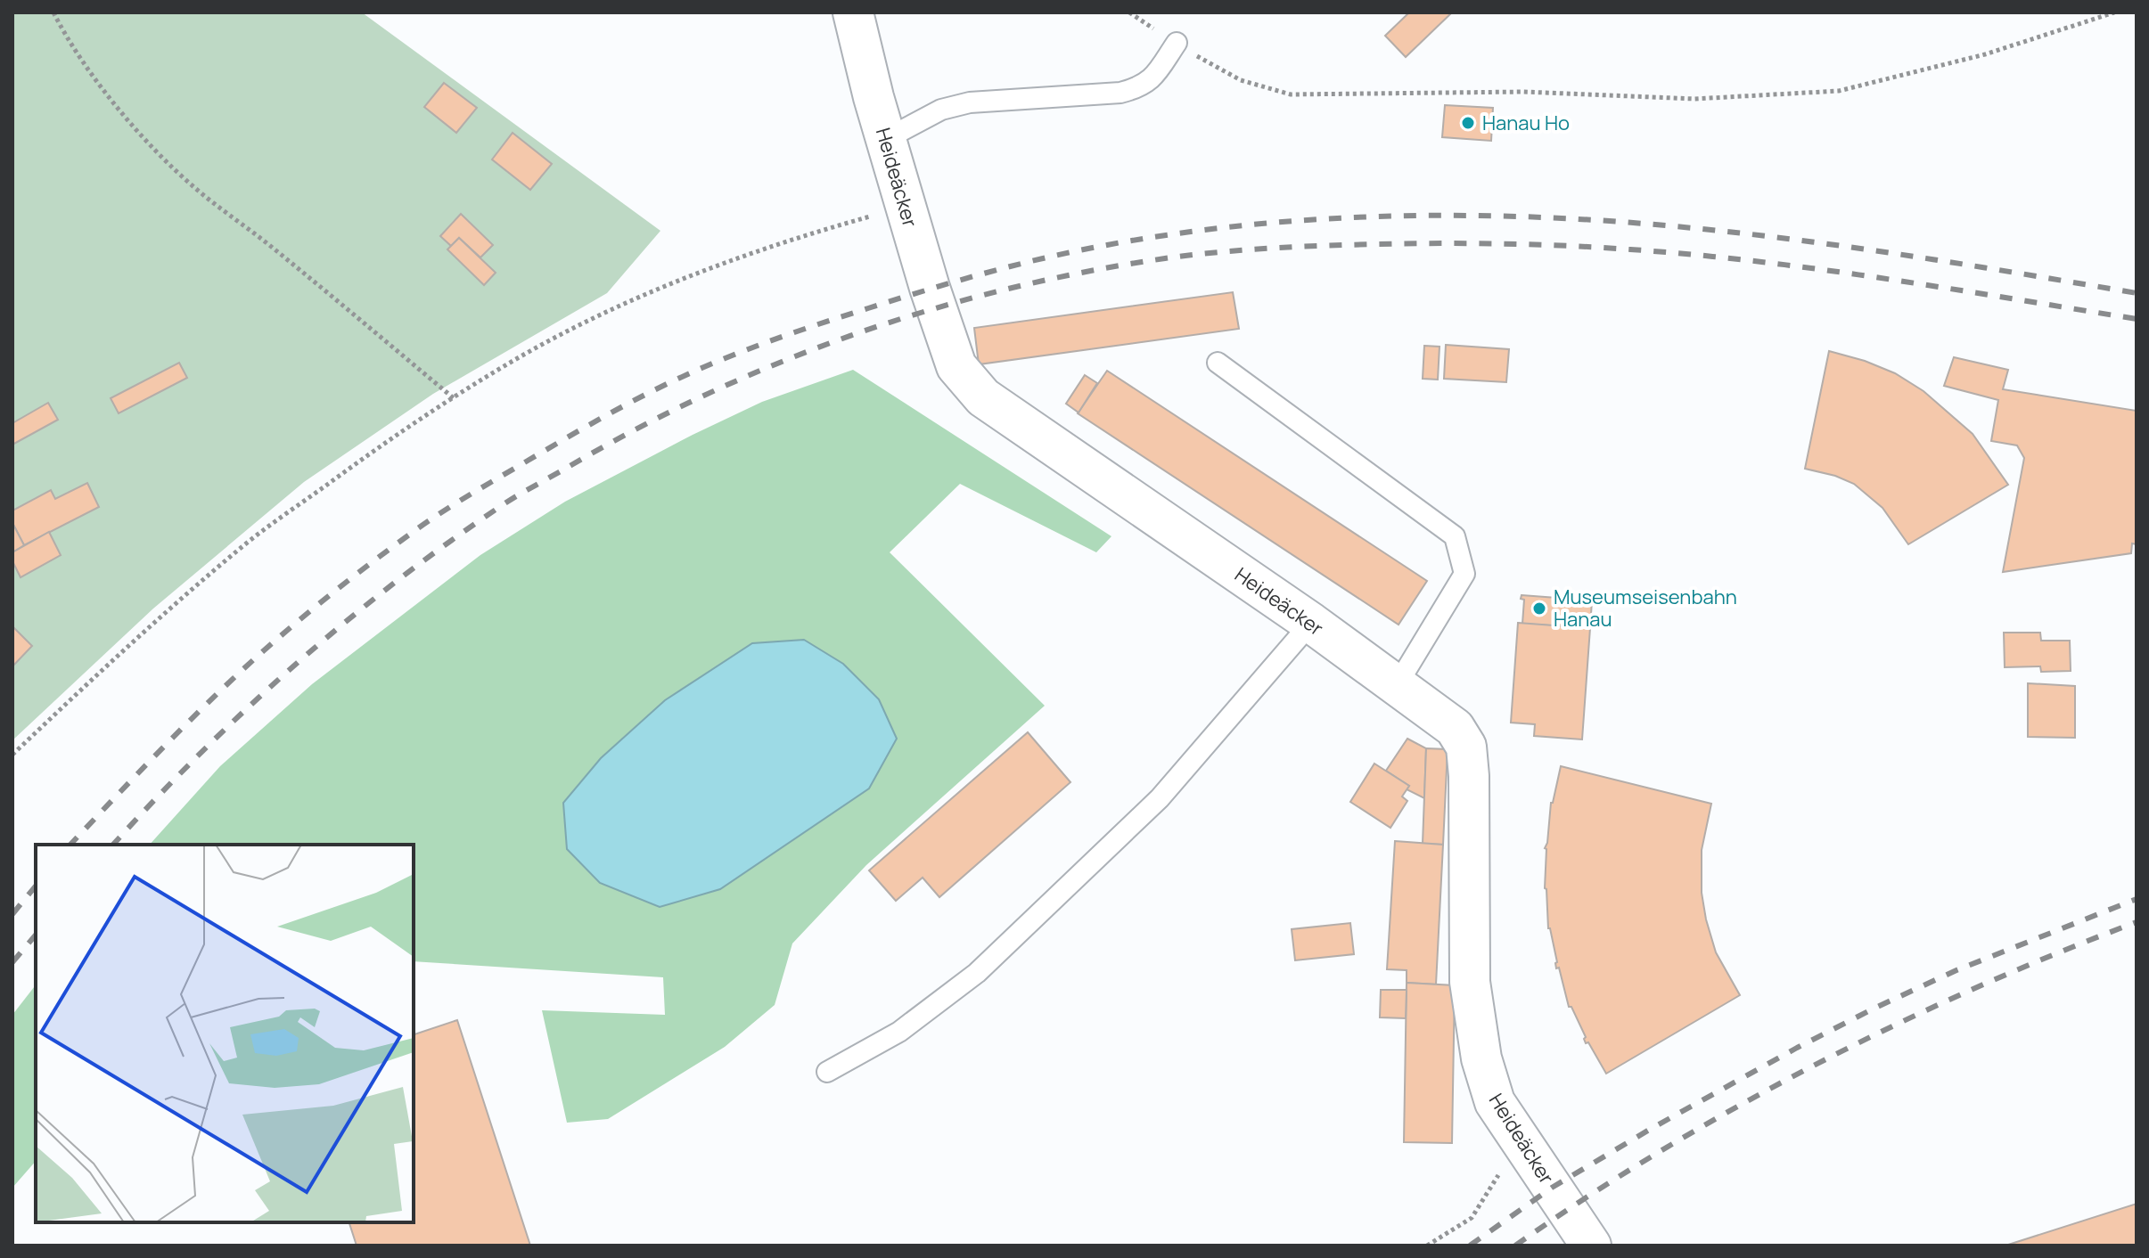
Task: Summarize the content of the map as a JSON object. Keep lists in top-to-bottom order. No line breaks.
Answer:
{"streets":{"street":["Heideäcker"]},"places":["Hanau Ho","Museumseisenbahn Hanau"]}
